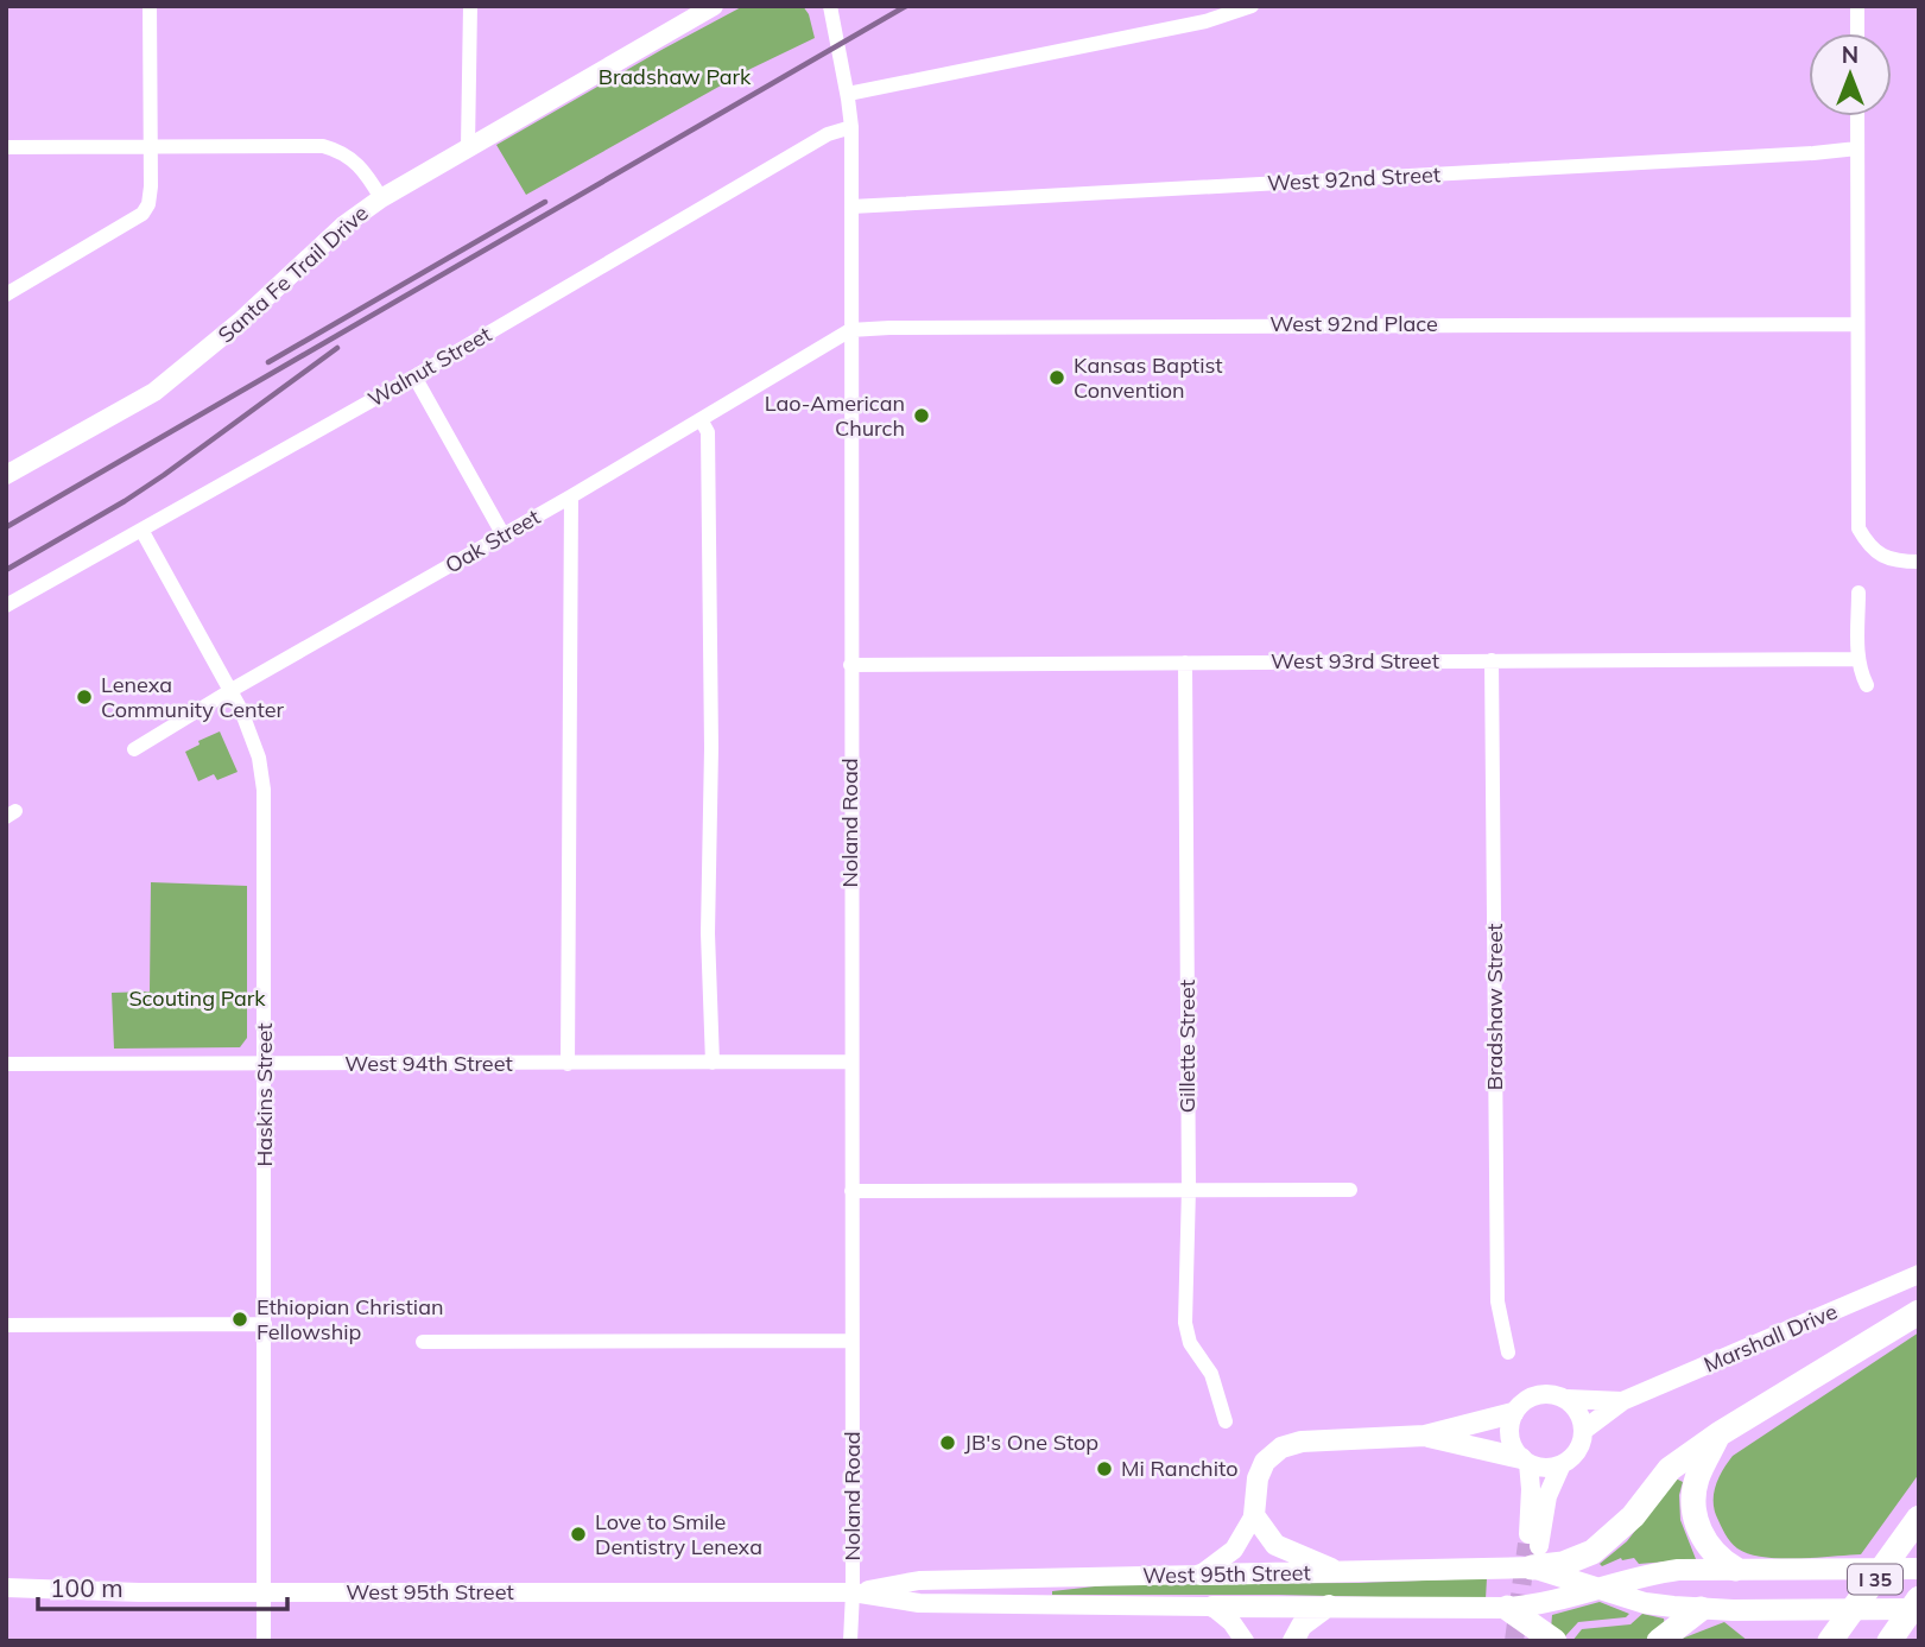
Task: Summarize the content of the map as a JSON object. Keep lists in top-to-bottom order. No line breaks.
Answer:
{"streets":{"highway":["I 35"],"main road":["Santa Fe Trail Drive","Marshall Drive","West 95th Street"],"street":["West 92nd Street","West 92nd Place","Walnut Street","Oak Street","West 93rd Street","Noland Road","Bradshaw Street","Gillette Street","West 94th Street","Haskins Street"]},"crossings":[["West 92nd Street","Noland Road"],["West 92nd Place","Oak Street"],["West 92nd Place","Noland Road"],["Walnut Street","Noland Road"],["Walnut Street","Haskins Street"],["Oak Street","Noland Road"],["Oak Street","Haskins Street"],["West 93rd Street","Noland Road"],["West 93rd Street","Bradshaw Street"],["West 93rd Street","Gillette Street"],["Noland Road","West 94th Street"],["Noland Road","West 95th Street"],["West 94th Street","Haskins Street"],["Haskins Street","West 95th Street"]],"parks":["Bradshaw Park","Scouting Park"],"places":["Kansas Baptist Convention","Lao-American Church","Lenexa Community Center","Ethiopian Christian Fellowship","JB's One Stop","Mi Ranchito","Love to Smile Dentistry Lenexa"],"scale_bar":"100 m","north":"top"}
